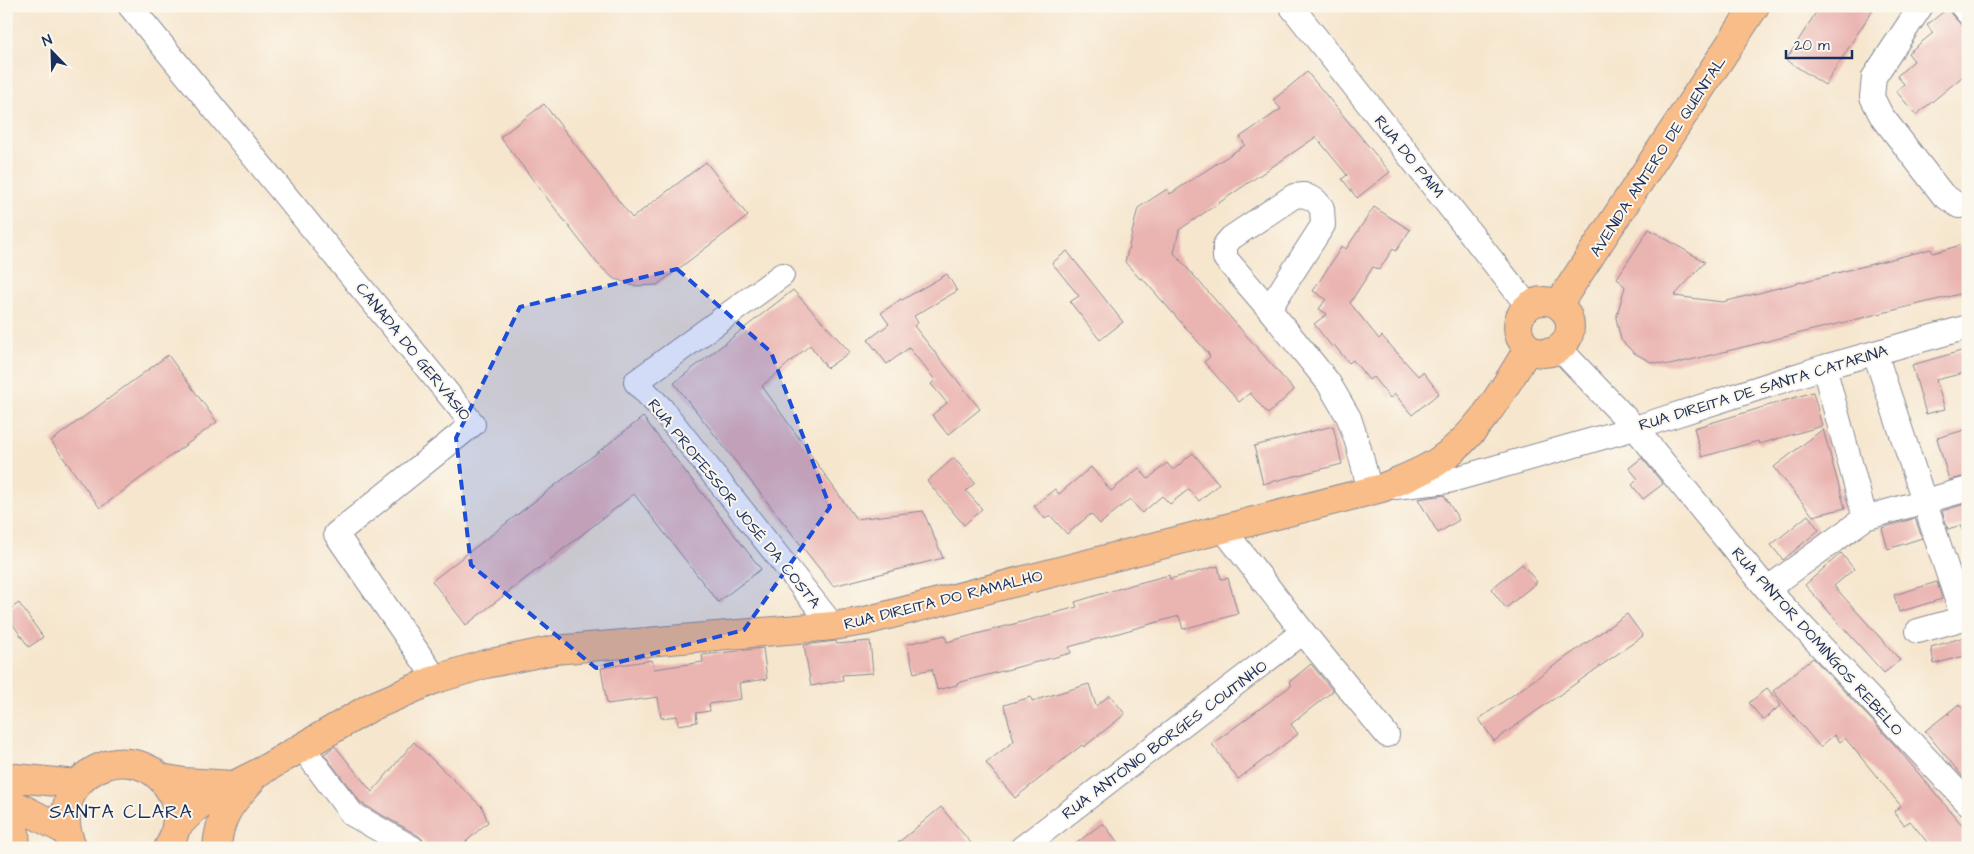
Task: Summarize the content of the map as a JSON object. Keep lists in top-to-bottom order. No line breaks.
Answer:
{"streets":{"main road":["AVENIDA ANTERO DE QUENTAL","RUA DIREITA DO RAMALHO"],"street":["RUA DO PAIM","CANADA DO GERVÁSIO","RUA DIREITA DE SANTA CATARINA","RUA PROFESSOR JOSÉ DA COSTA","RUA PINTOR DOMINGOS REBELO","RUA ANTÓNIO BORGES COUTINHO"]},"crossings":[["RUA DO PAIM","AVENIDA ANTERO DE QUENTAL"],["RUA DO PAIM","RUA DIREITA DE SANTA CATARINA"],["AVENIDA ANTERO DE QUENTAL","RUA DIREITA DE SANTA CATARINA"],["CANADA DO GERVÁSIO","RUA DIREITA DO RAMALHO"],["RUA DIREITA DE SANTA CATARINA","RUA DIREITA DO RAMALHO"],["RUA DIREITA DE SANTA CATARINA","RUA PINTOR DOMINGOS REBELO"],["RUA PROFESSOR JOSÉ DA COSTA","RUA DIREITA DO RAMALHO"],["RUA DIREITA DO RAMALHO","RUA PINTOR DOMINGOS REBELO"]],"districts":["SANTA CLARA"],"scale_bar":"20 m","north":"top left"}
